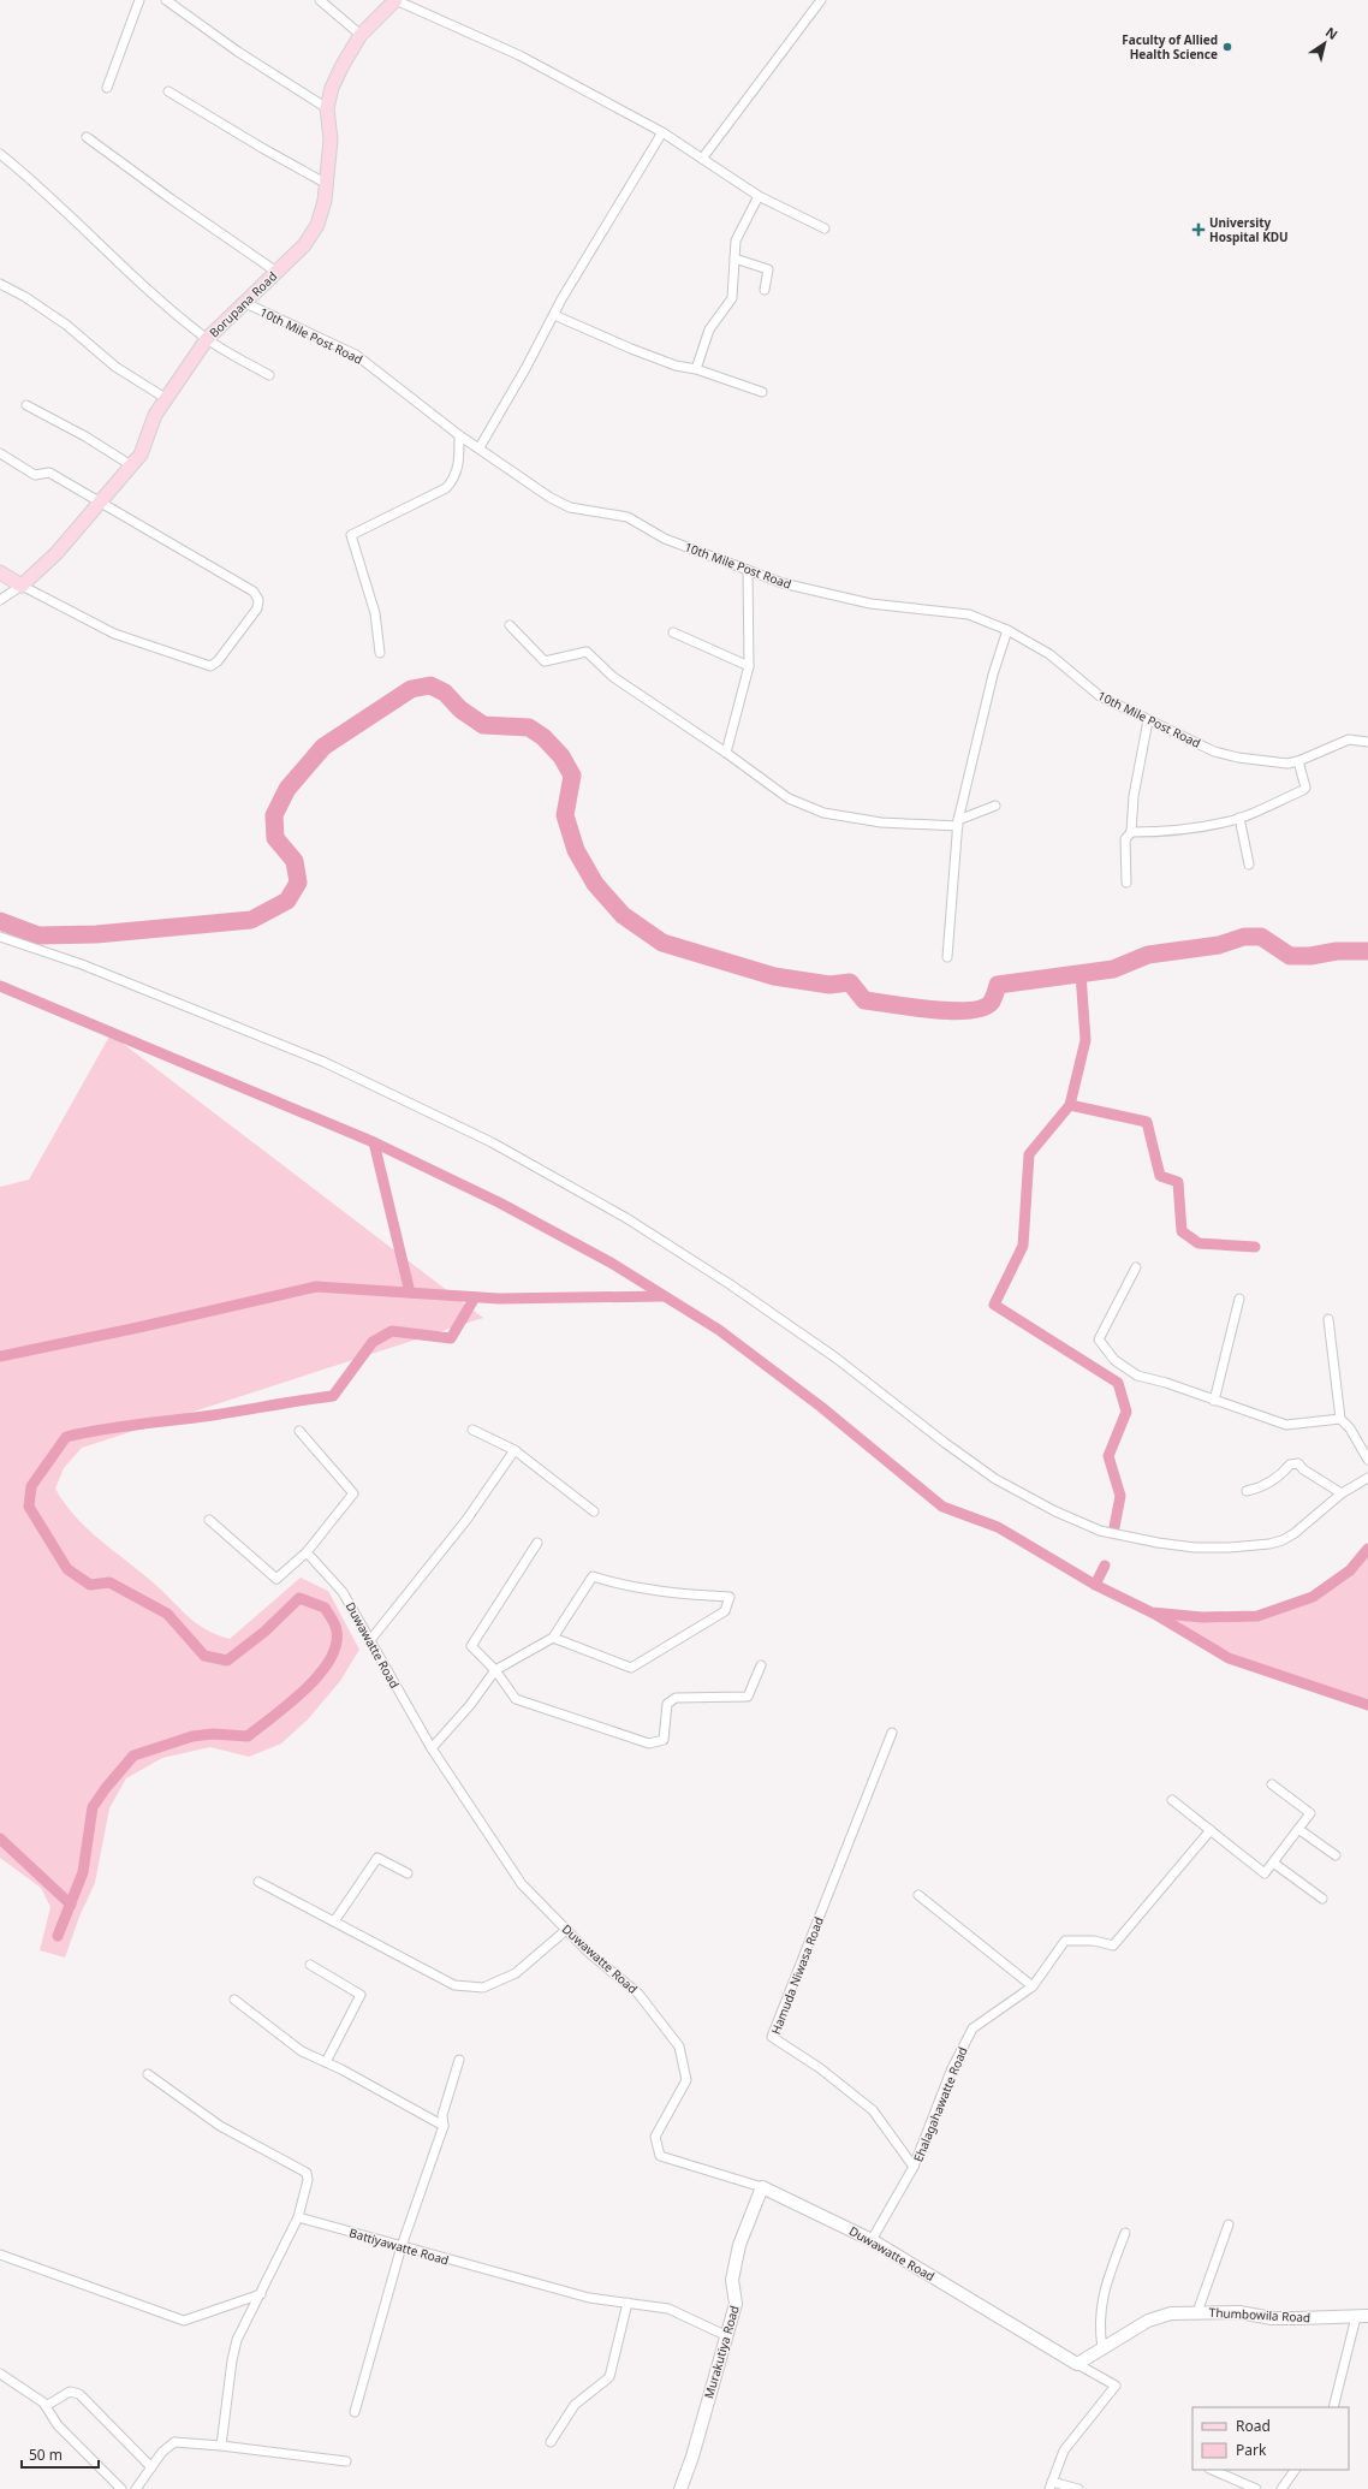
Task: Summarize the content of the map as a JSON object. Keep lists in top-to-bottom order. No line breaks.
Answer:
{"streets":{"main road":["Borupana Road"],"street":["10th Mile Post Road","Duwawatte Road","Hamuda Niwasa Road","Ehalagahawatte Road","Battiyawatte Road","Thumbowila Road","Murakutiya Road"]},"crossings":[["Borupana Road","10th Mile Post Road"],["Duwawatte Road","Ehalagahawatte Road"],["Duwawatte Road","Thumbowila Road"],["Duwawatte Road","Murakutiya Road"],["Hamuda Niwasa Road","Ehalagahawatte Road"],["Battiyawatte Road","Murakutiya Road"]],"places":{"other":["Faculty of Allied Health Science"],"health":["University Hospital KDU"]},"legend":["Road","Park"],"scale_bar":"50 m","north":"top right"}
